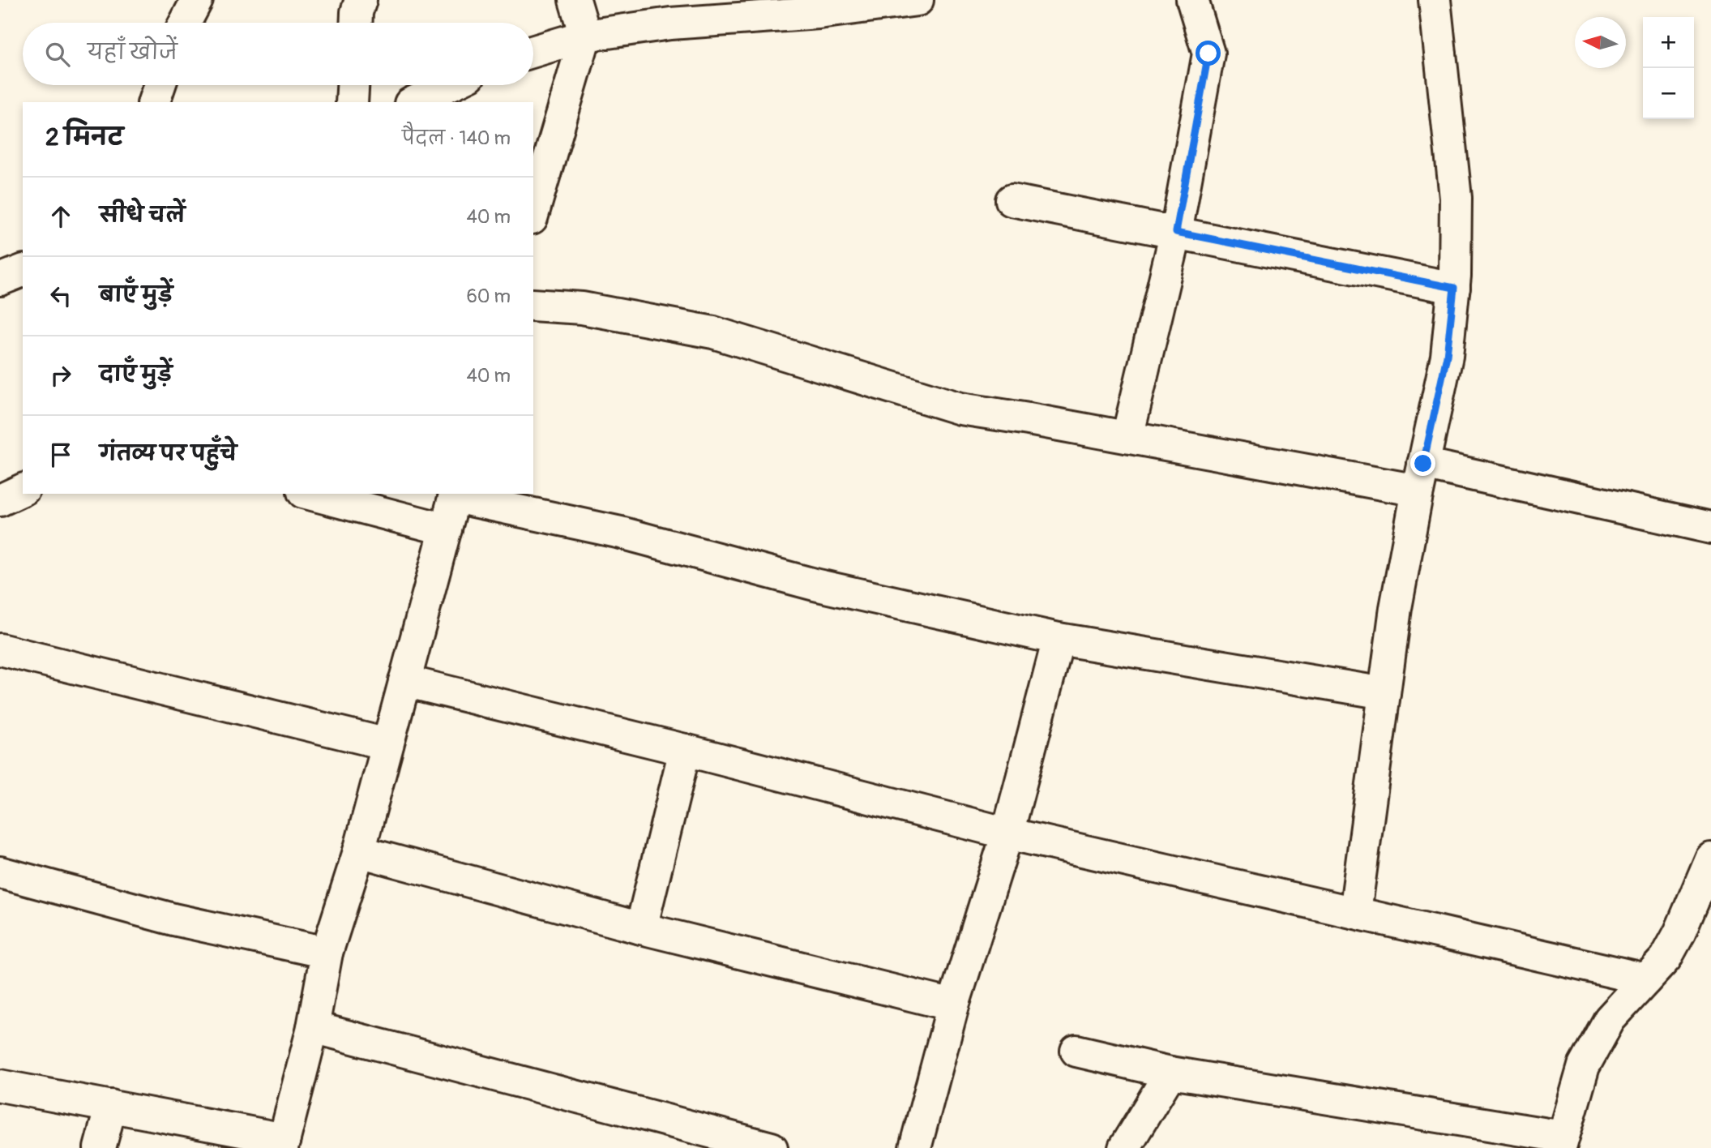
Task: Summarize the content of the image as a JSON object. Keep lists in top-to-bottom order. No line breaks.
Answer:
{"north":"left","page":{"map_buttons":["+","−"],"search":"यहाँ खोजें","heading":["2 मिनट","पैदल · 140 m"],"list":[["सीधे चलें","40 m"],["बाएँ मुड़ें","60 m"],["दाएँ मुड़ें","40 m"],"गंतव्य पर पहुँचे"]}}
